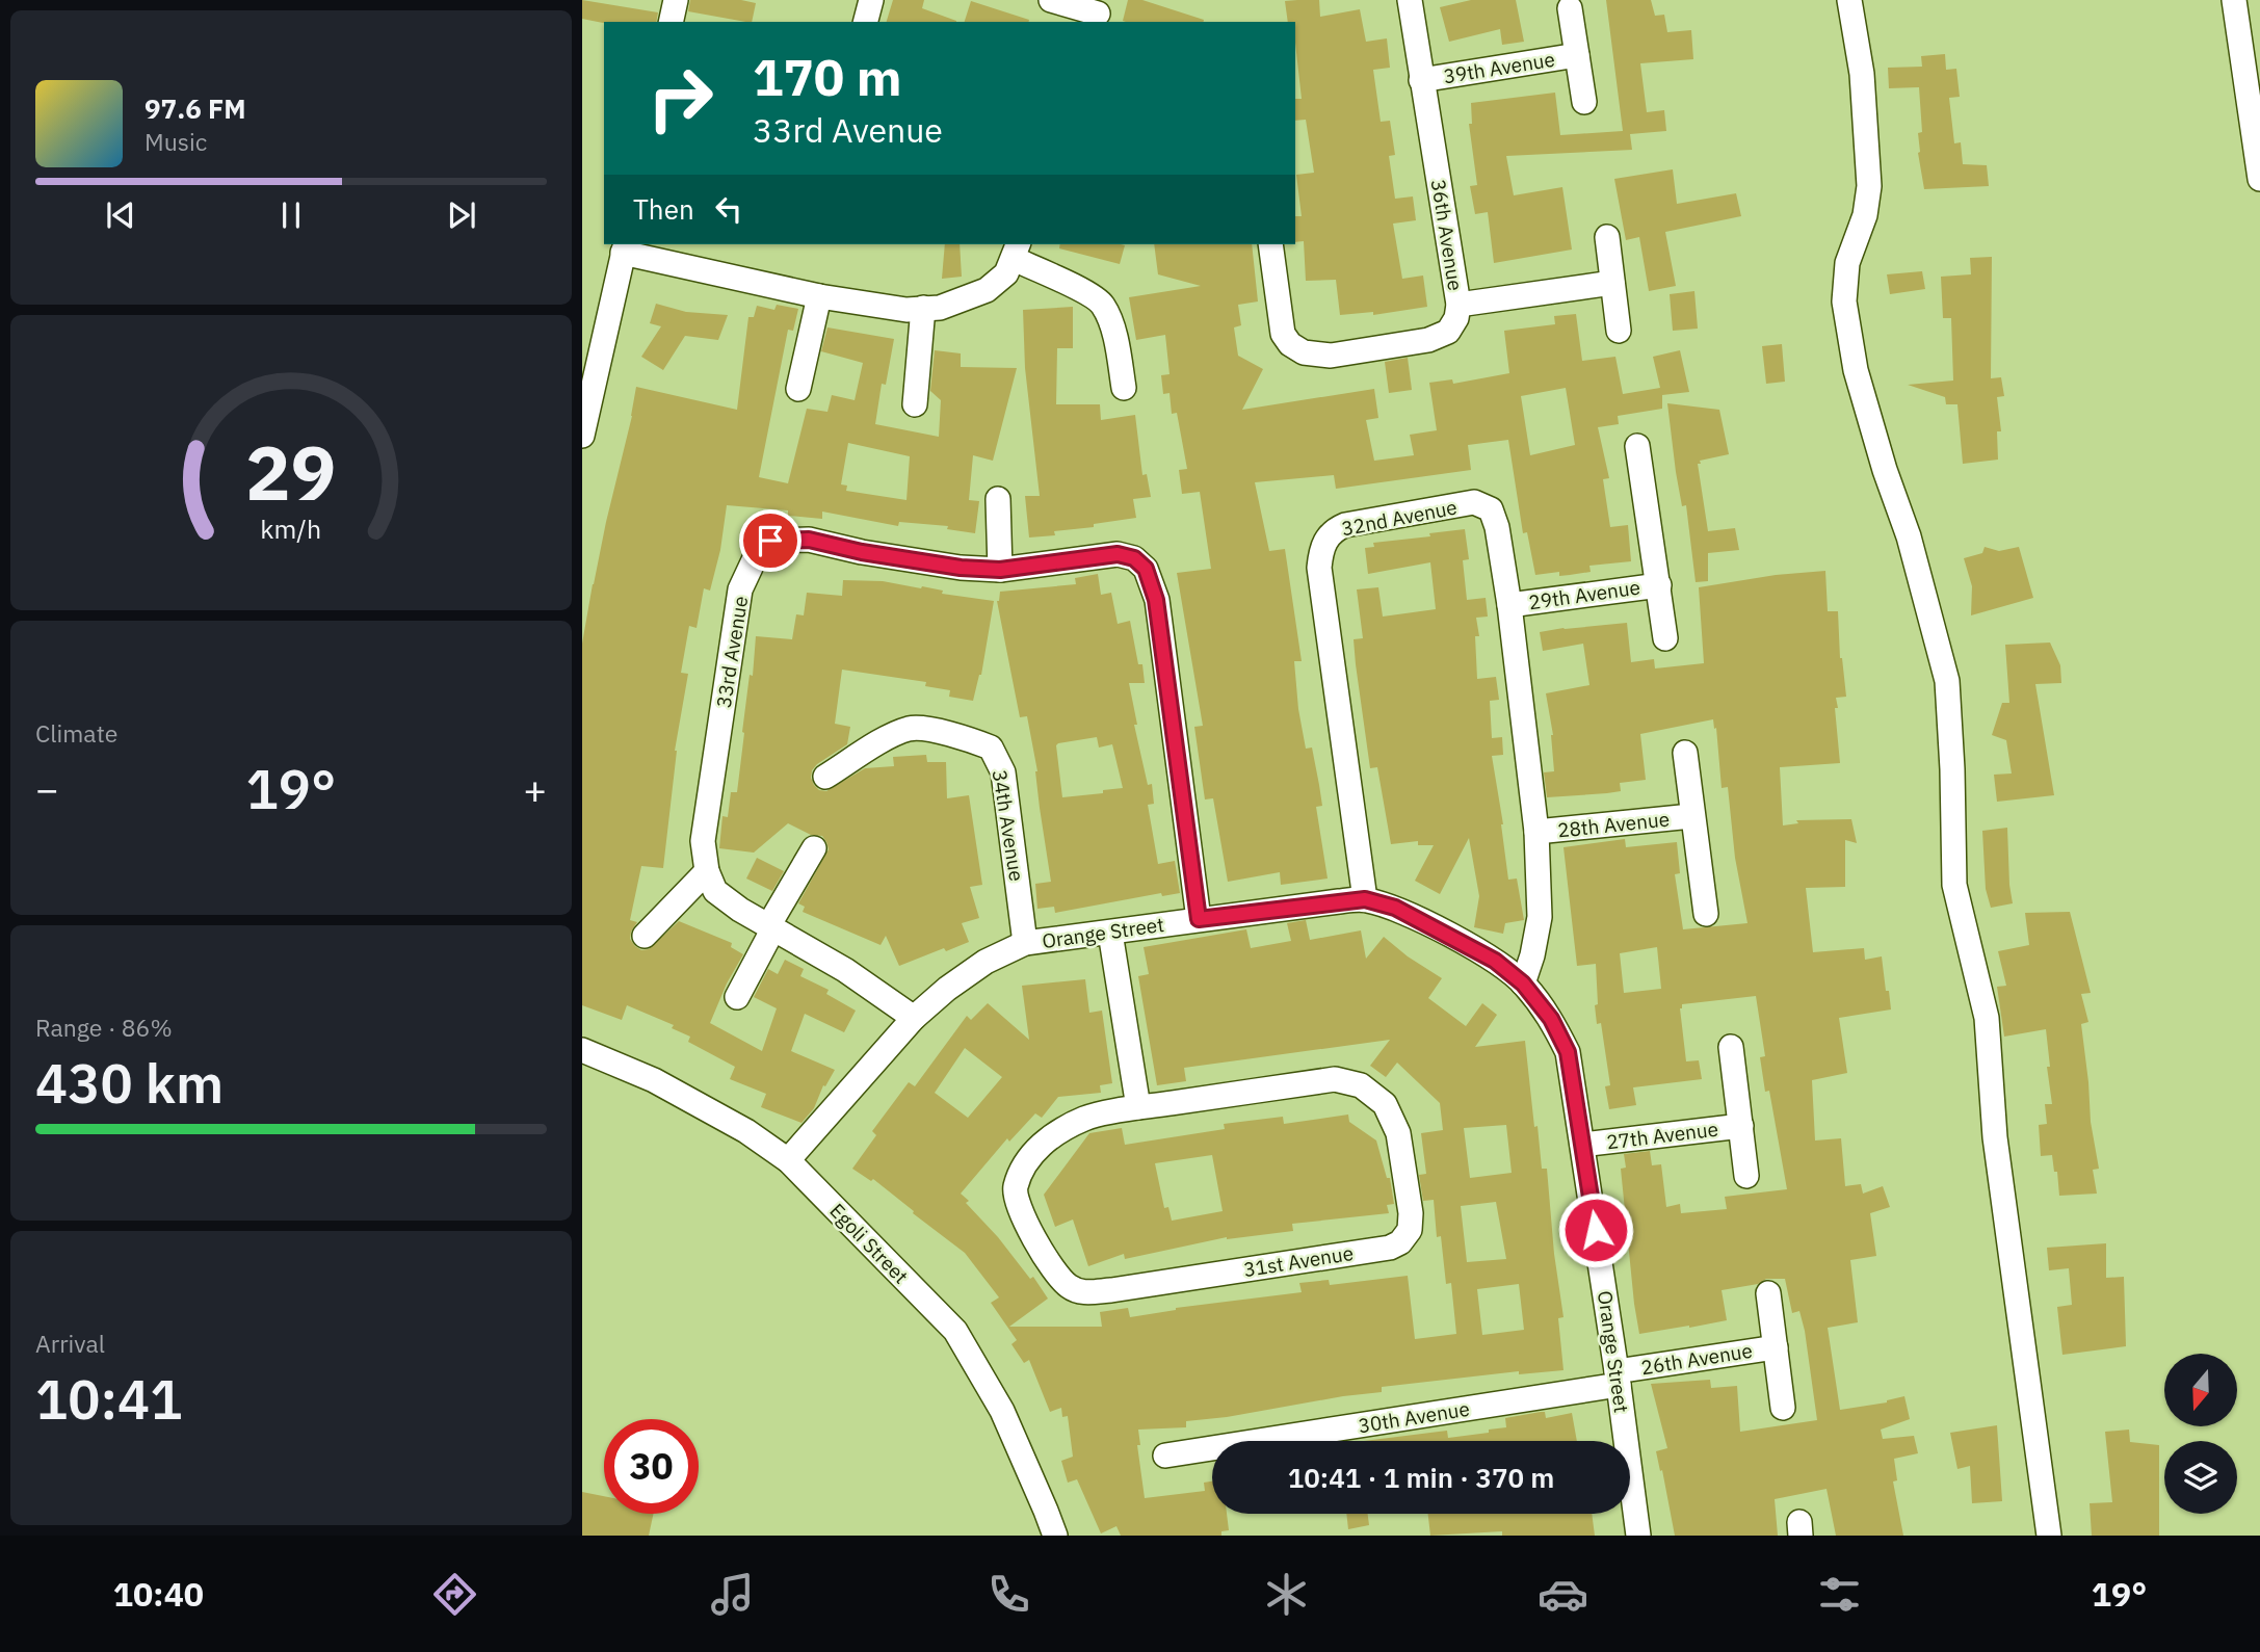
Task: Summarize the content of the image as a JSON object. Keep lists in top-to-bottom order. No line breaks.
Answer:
{"streets":{"street":["39th Avenue","36th Avenue","32nd Avenue","29th Avenue","33rd Avenue","28th Avenue","34th Avenue","Orange Street","27th Avenue","Egoli Street","31st Avenue","26th Avenue","30th Avenue"]},"crossings":[["39th Avenue","36th Avenue"],["32nd Avenue","29th Avenue"],["32nd Avenue","28th Avenue"],["32nd Avenue","Orange Street"],["33rd Avenue","Orange Street"],["34th Avenue","Orange Street"],["Orange Street","27th Avenue"],["Orange Street","Egoli Street"],["Orange Street","26th Avenue"],["Orange Street","30th Avenue"],["26th Avenue","30th Avenue"]],"north":"bottom","page":{"turn":["170 m","33rd Avenue"],"song":["97.6 FM","Music"],"then":"Then","tile":["Climate",["Range · 86%","430 km"],["Arrival","10:41"]],"heat":["−","19°","+"],"limit":"30","trip":"10:41 · 1 min · 370 m","tabs":["10:40","19°"],"gauge":["29","km/h"]}}
